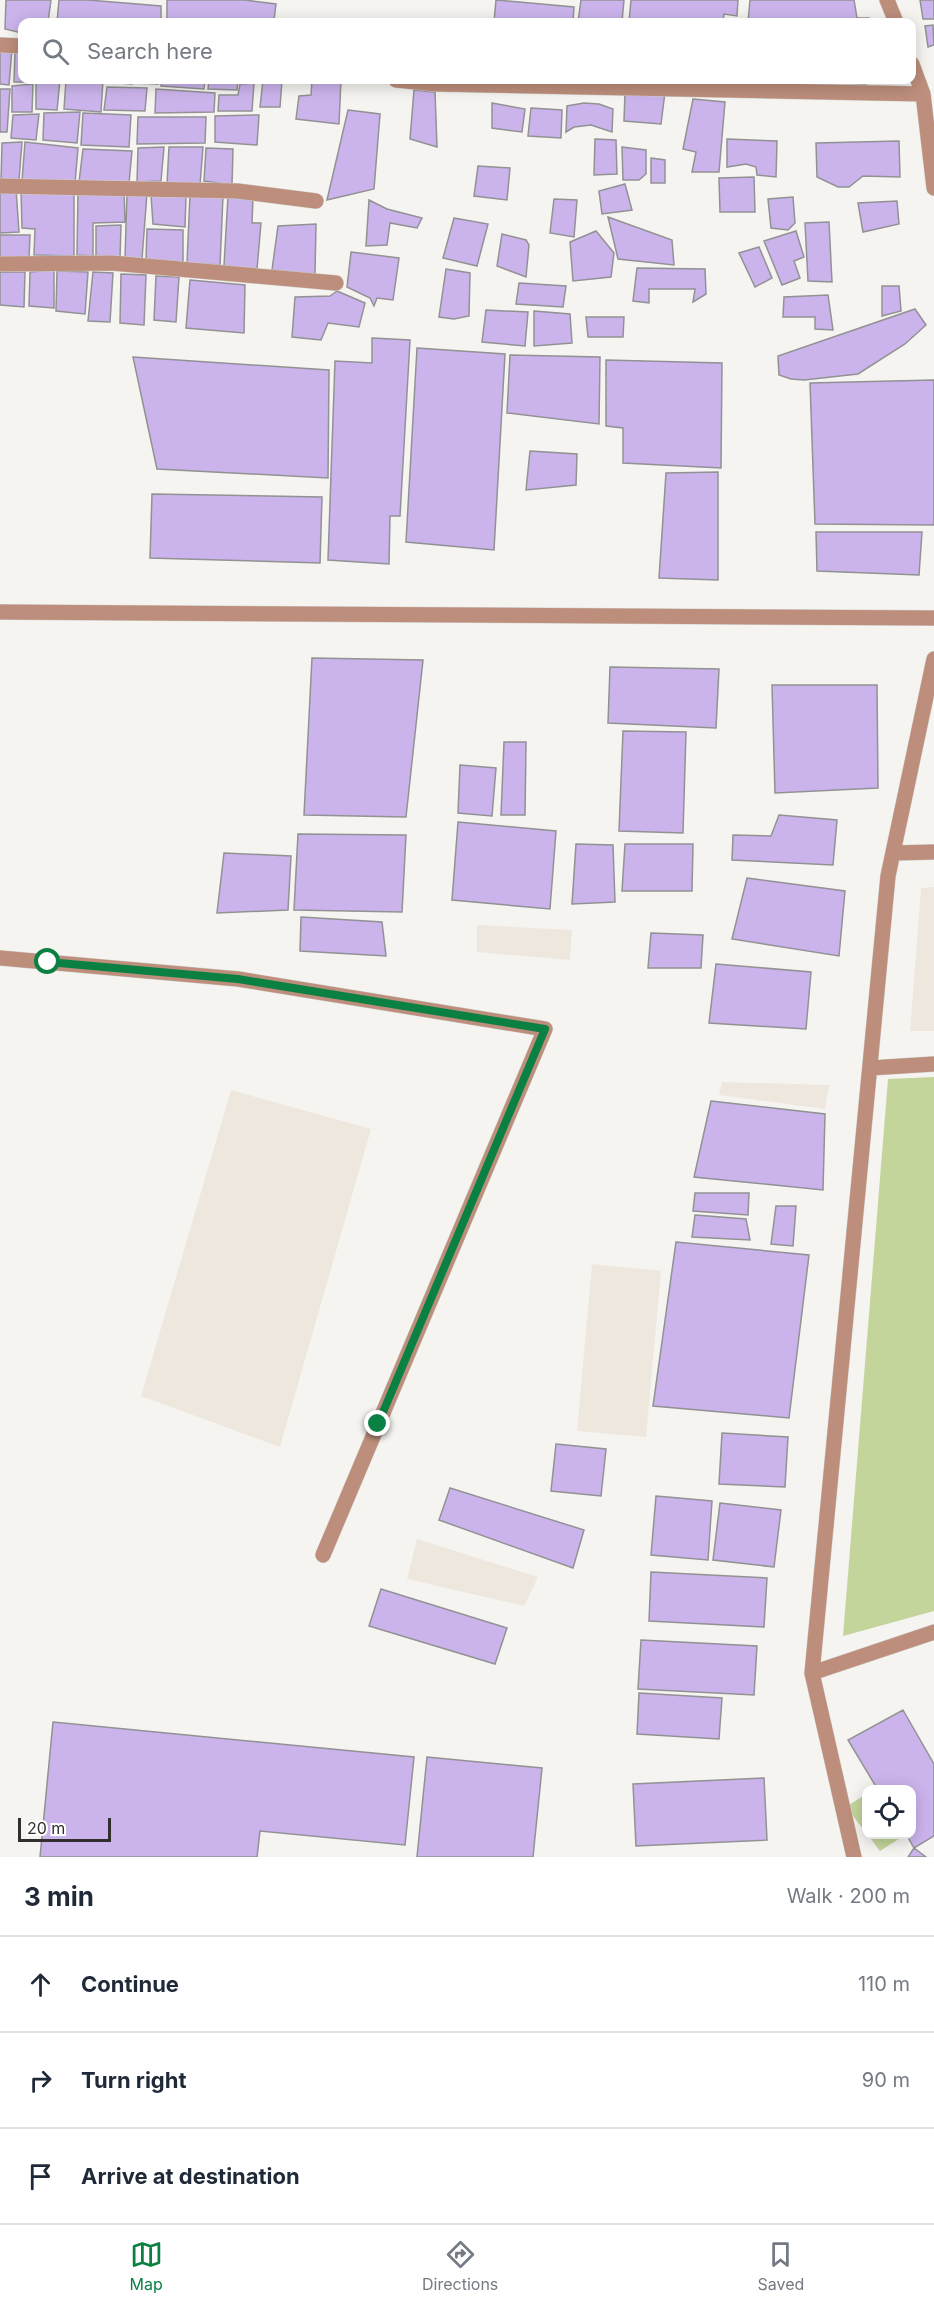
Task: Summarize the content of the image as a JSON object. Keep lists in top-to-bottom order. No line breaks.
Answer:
{"scale_bar":"20 m","page":{"search":"Search here","scale":"20 m","heading":["3 min","Walk · 200 m"],"list":[["Continue","110 m"],["Turn right","90 m"],"Arrive at destination"],"nav":["Map","Directions","Saved"]}}
